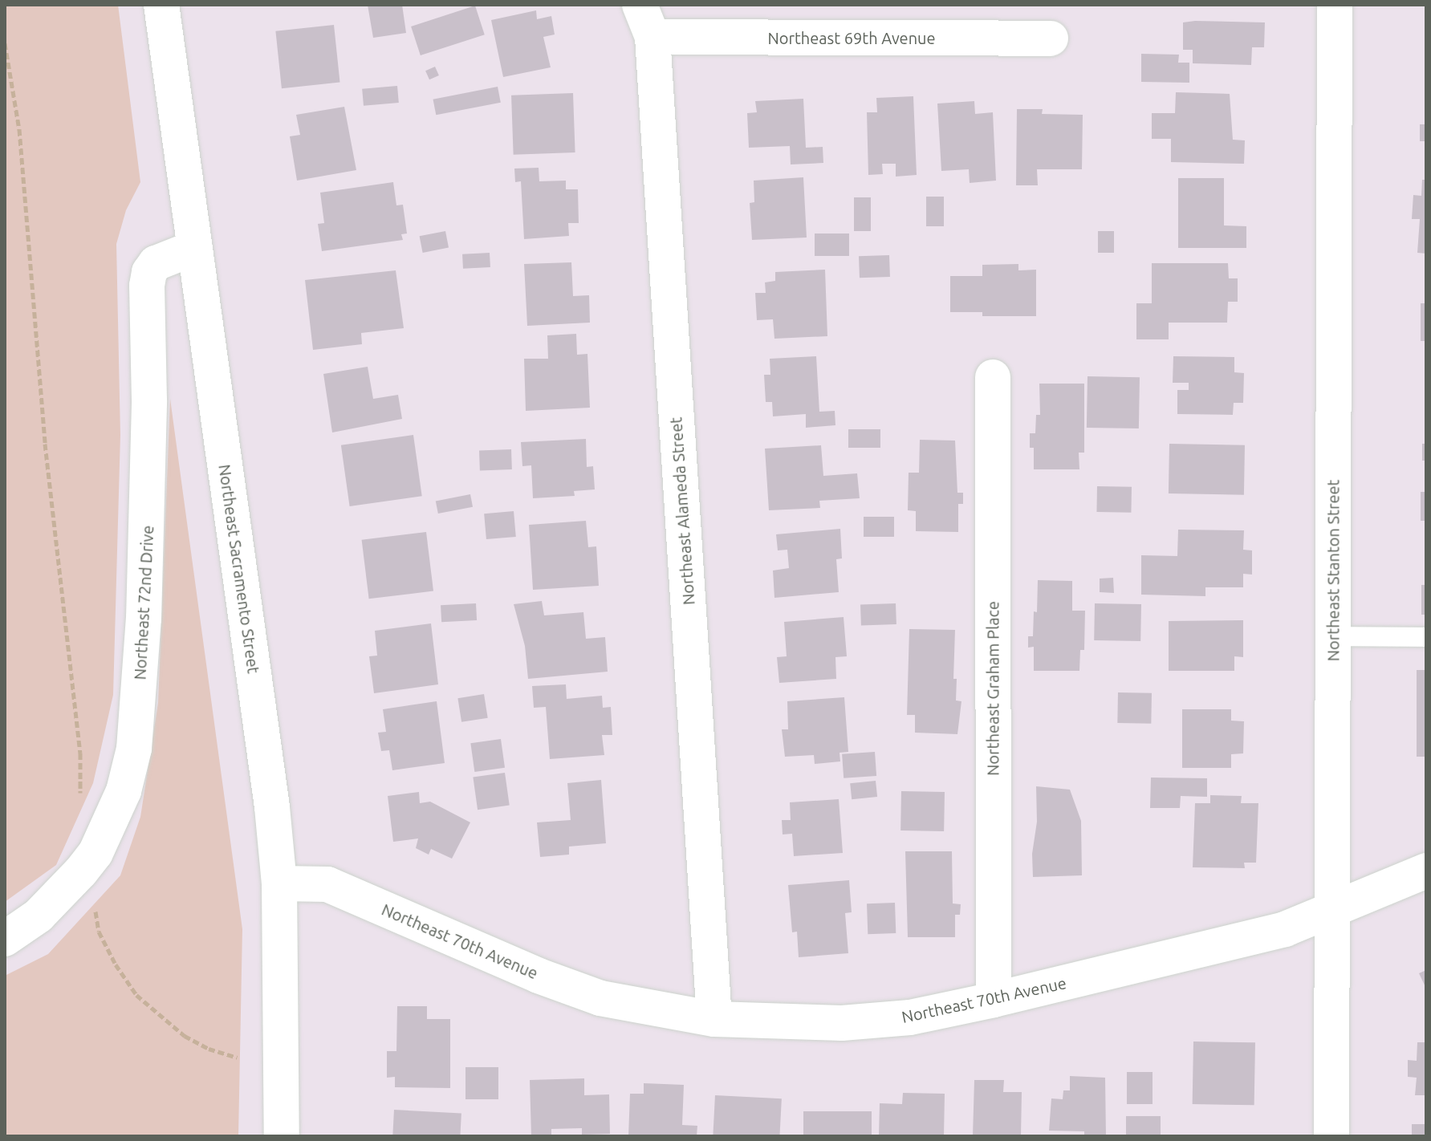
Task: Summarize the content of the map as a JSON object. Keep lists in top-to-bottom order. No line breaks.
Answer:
{"streets":{"street":["Northeast 69th Avenue","Northeast Alameda Street","Northeast Sacramento Street","Northeast Stanton Street","Northeast 72nd Drive","Northeast Graham Place","Northeast 70th Avenue"]},"crossings":[["Northeast 69th Avenue","Northeast Alameda Street"],["Northeast Alameda Street","Northeast 70th Avenue"],["Northeast Sacramento Street","Northeast 72nd Drive"],["Northeast Sacramento Street","Northeast 70th Avenue"],["Northeast Stanton Street","Northeast 70th Avenue"],["Northeast Graham Place","Northeast 70th Avenue"]]}
